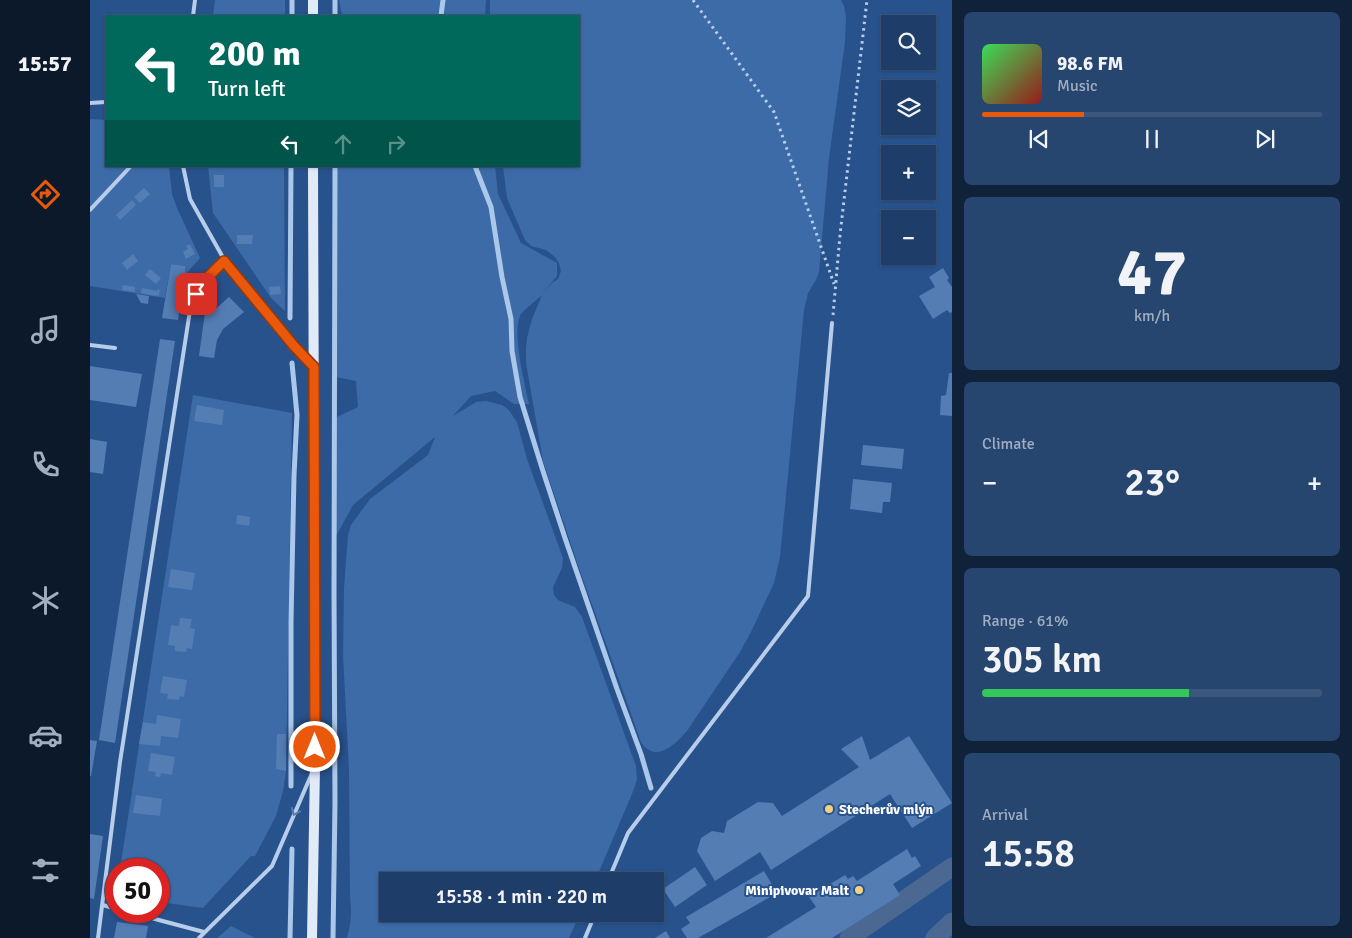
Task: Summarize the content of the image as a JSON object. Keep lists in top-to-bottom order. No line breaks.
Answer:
{"places":["Stecherův mlýn","Minipivovar Malt"],"page":{"tabs":"15:57","map_buttons":["+","−"],"turn":["200 m","Turn left"],"song":["98.6 FM","Music"],"tile":[["47","km/h"],"Climate",["Range · 61%","305 km"],["Arrival","15:58"]],"heat":["−","23°","+"],"limit":"50","trip":"15:58 · 1 min · 220 m"}}
